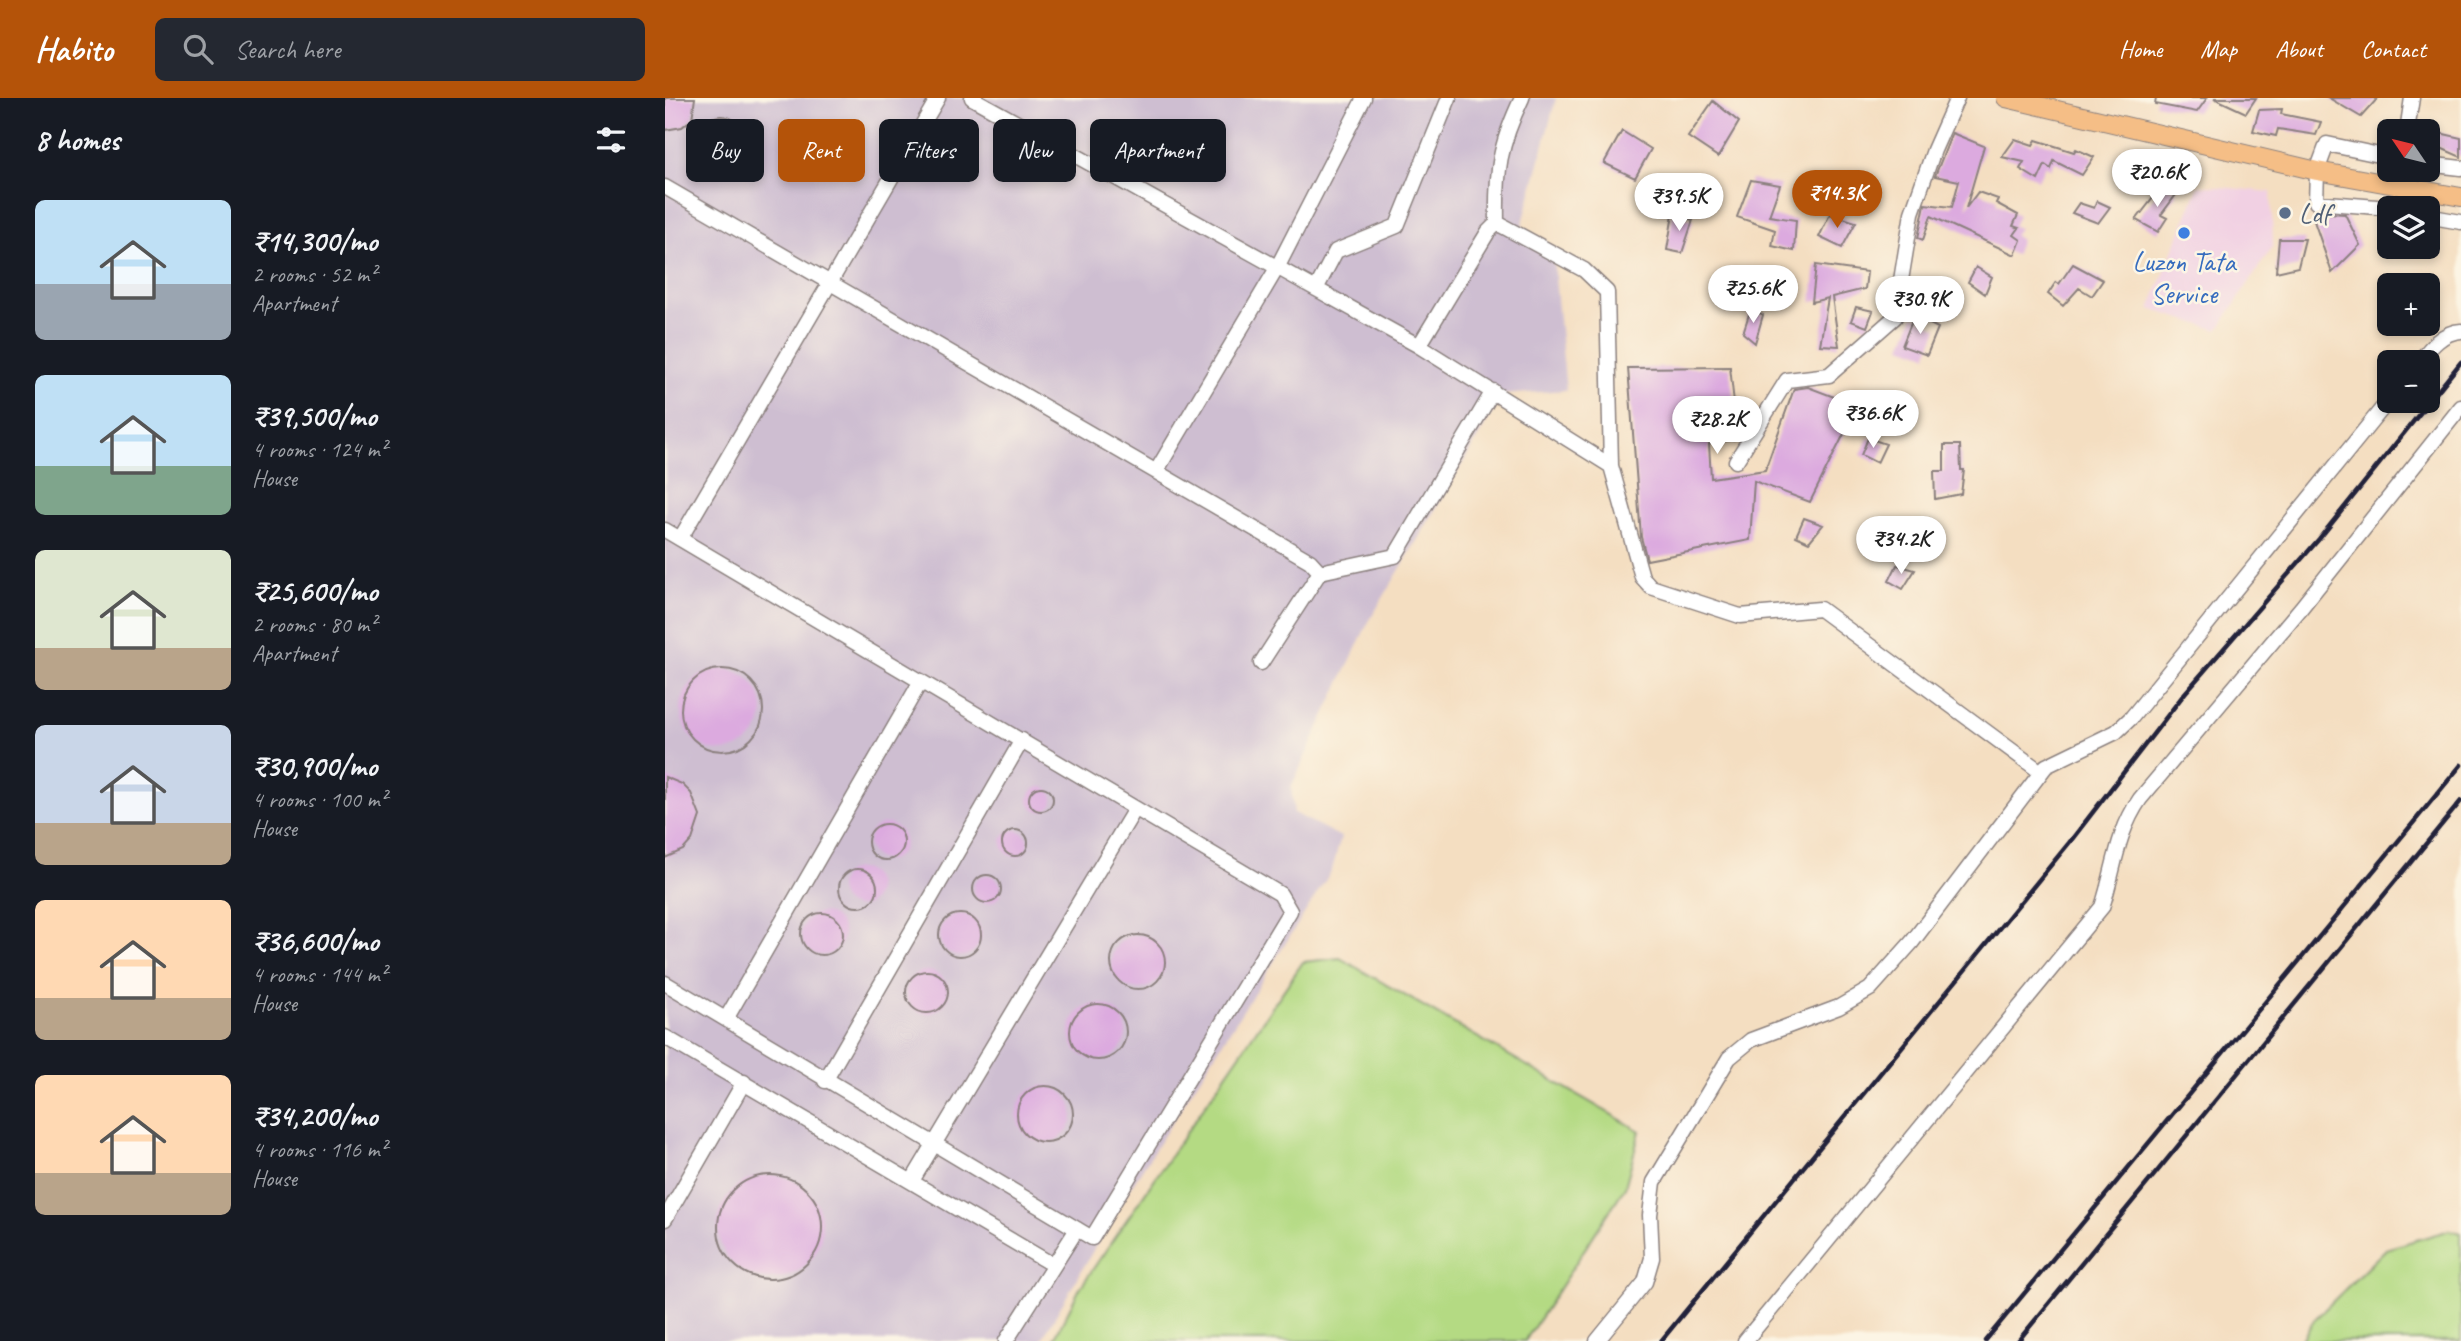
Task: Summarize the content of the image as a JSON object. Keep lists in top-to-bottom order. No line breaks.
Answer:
{"places":["Ldf","Luzon Tata Service"],"north":"top left","page":{"header":"Habito","search":"Search here","nav":["Home","Map","About","Contact"],"heading":"8 homes","map_buttons":["+","−"],"chip":["Buy","Rent","Filters","New","Apartment"],"price":["₹20.6K","₹14.3K","₹39.5K","₹25.6K","₹30.9K","₹36.6K","₹28.2K","₹34.2K"],"list":[{"name":"₹14,300/mo","note":"2 rooms · 52 m² · Apartment"},{"name":"₹39,500/mo","note":"4 rooms · 124 m² · House"},{"name":"₹25,600/mo","note":"2 rooms · 80 m² · Apartment"},{"name":"₹30,900/mo","note":"4 rooms · 100 m² · House"},{"name":"₹36,600/mo","note":"4 rooms · 144 m² · House"},{"name":"₹34,200/mo","note":"4 rooms · 116 m² · House"}]}}
